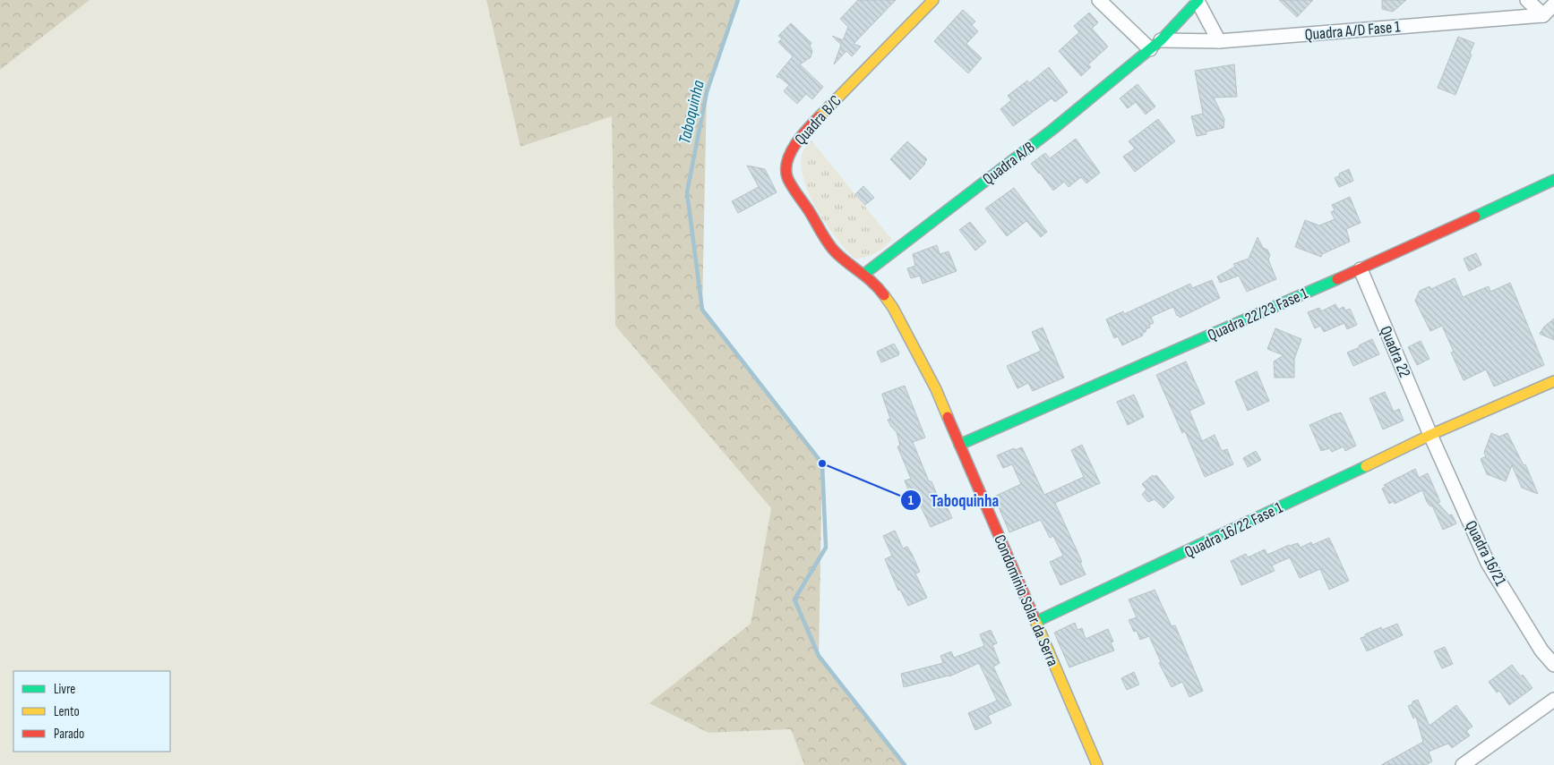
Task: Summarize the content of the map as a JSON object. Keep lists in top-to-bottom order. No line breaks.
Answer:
{"streets":{"street":["Quadra A/D Fase 1","Quadra B/C","Quadra A/B","Quadra 22/23 Fase 1","Quadra 22","Quadra 16/22 Fase 1","Quadra 16/21","Condomínio Solar da Serra"]},"crossings":[["Quadra A/D Fase 1","Quadra A/B"],["Quadra B/C","Quadra A/B"],["Quadra B/C","Condomínio Solar da Serra"],["Quadra A/B","Condomínio Solar da Serra"],["Quadra 22/23 Fase 1","Quadra 22"],["Quadra 22/23 Fase 1","Condomínio Solar da Serra"],["Quadra 22","Quadra 16/22 Fase 1"],["Quadra 22","Quadra 16/21"],["Quadra 16/22 Fase 1","Quadra 16/21"],["Quadra 16/22 Fase 1","Condomínio Solar da Serra"]],"water":["Taboquinha"],"places":["Taboquinha"],"legend":["Livre","Lento","Parado"]}
